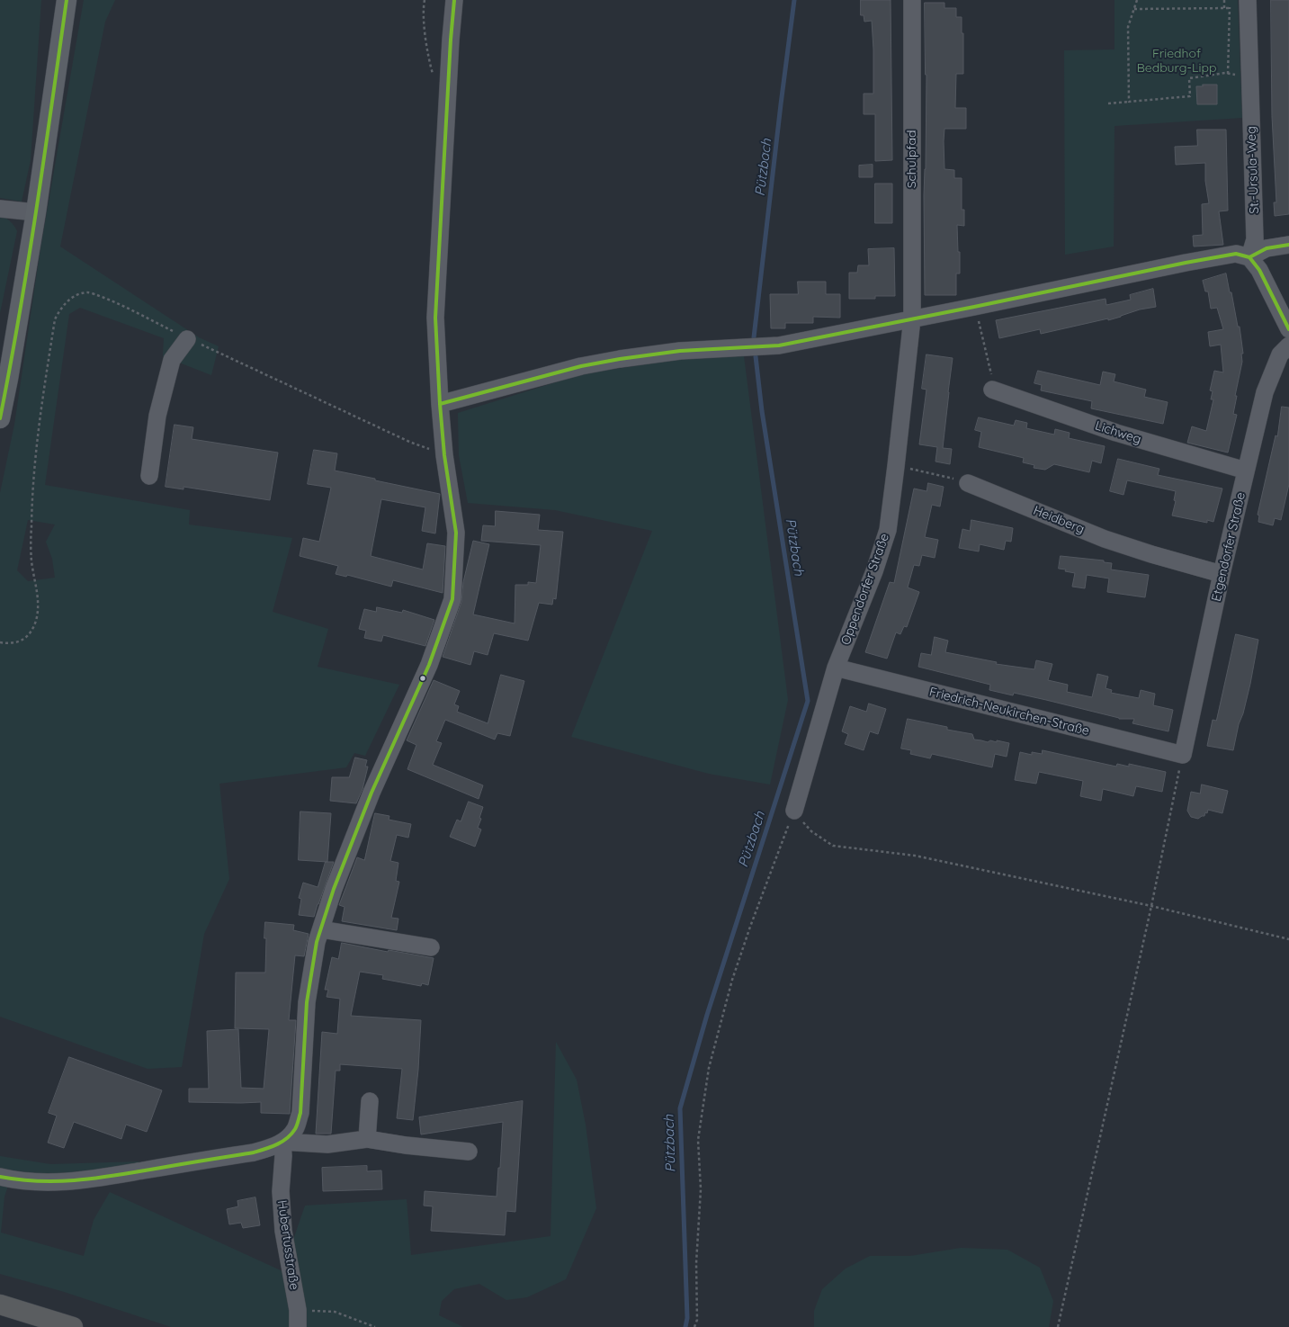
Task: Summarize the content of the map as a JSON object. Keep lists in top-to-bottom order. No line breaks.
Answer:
{"streets":{"street":["Schulpfad","St.-Ursula-Weg","Lichweg","Heidberg","Etgendorfer Straße","Oppendorfer Straße","Friedrich-Neukirchen-Straße","Hubertusstraße"]},"crossings":[["Schulpfad","Oppendorfer Straße"],["Lichweg","Etgendorfer Straße"],["Heidberg","Etgendorfer Straße"],["Etgendorfer Straße","Friedrich-Neukirchen-Straße"],["Oppendorfer Straße","Friedrich-Neukirchen-Straße"]],"water":["Pützbach"],"parks":["Friedhof Bedburg-Lipp"]}
